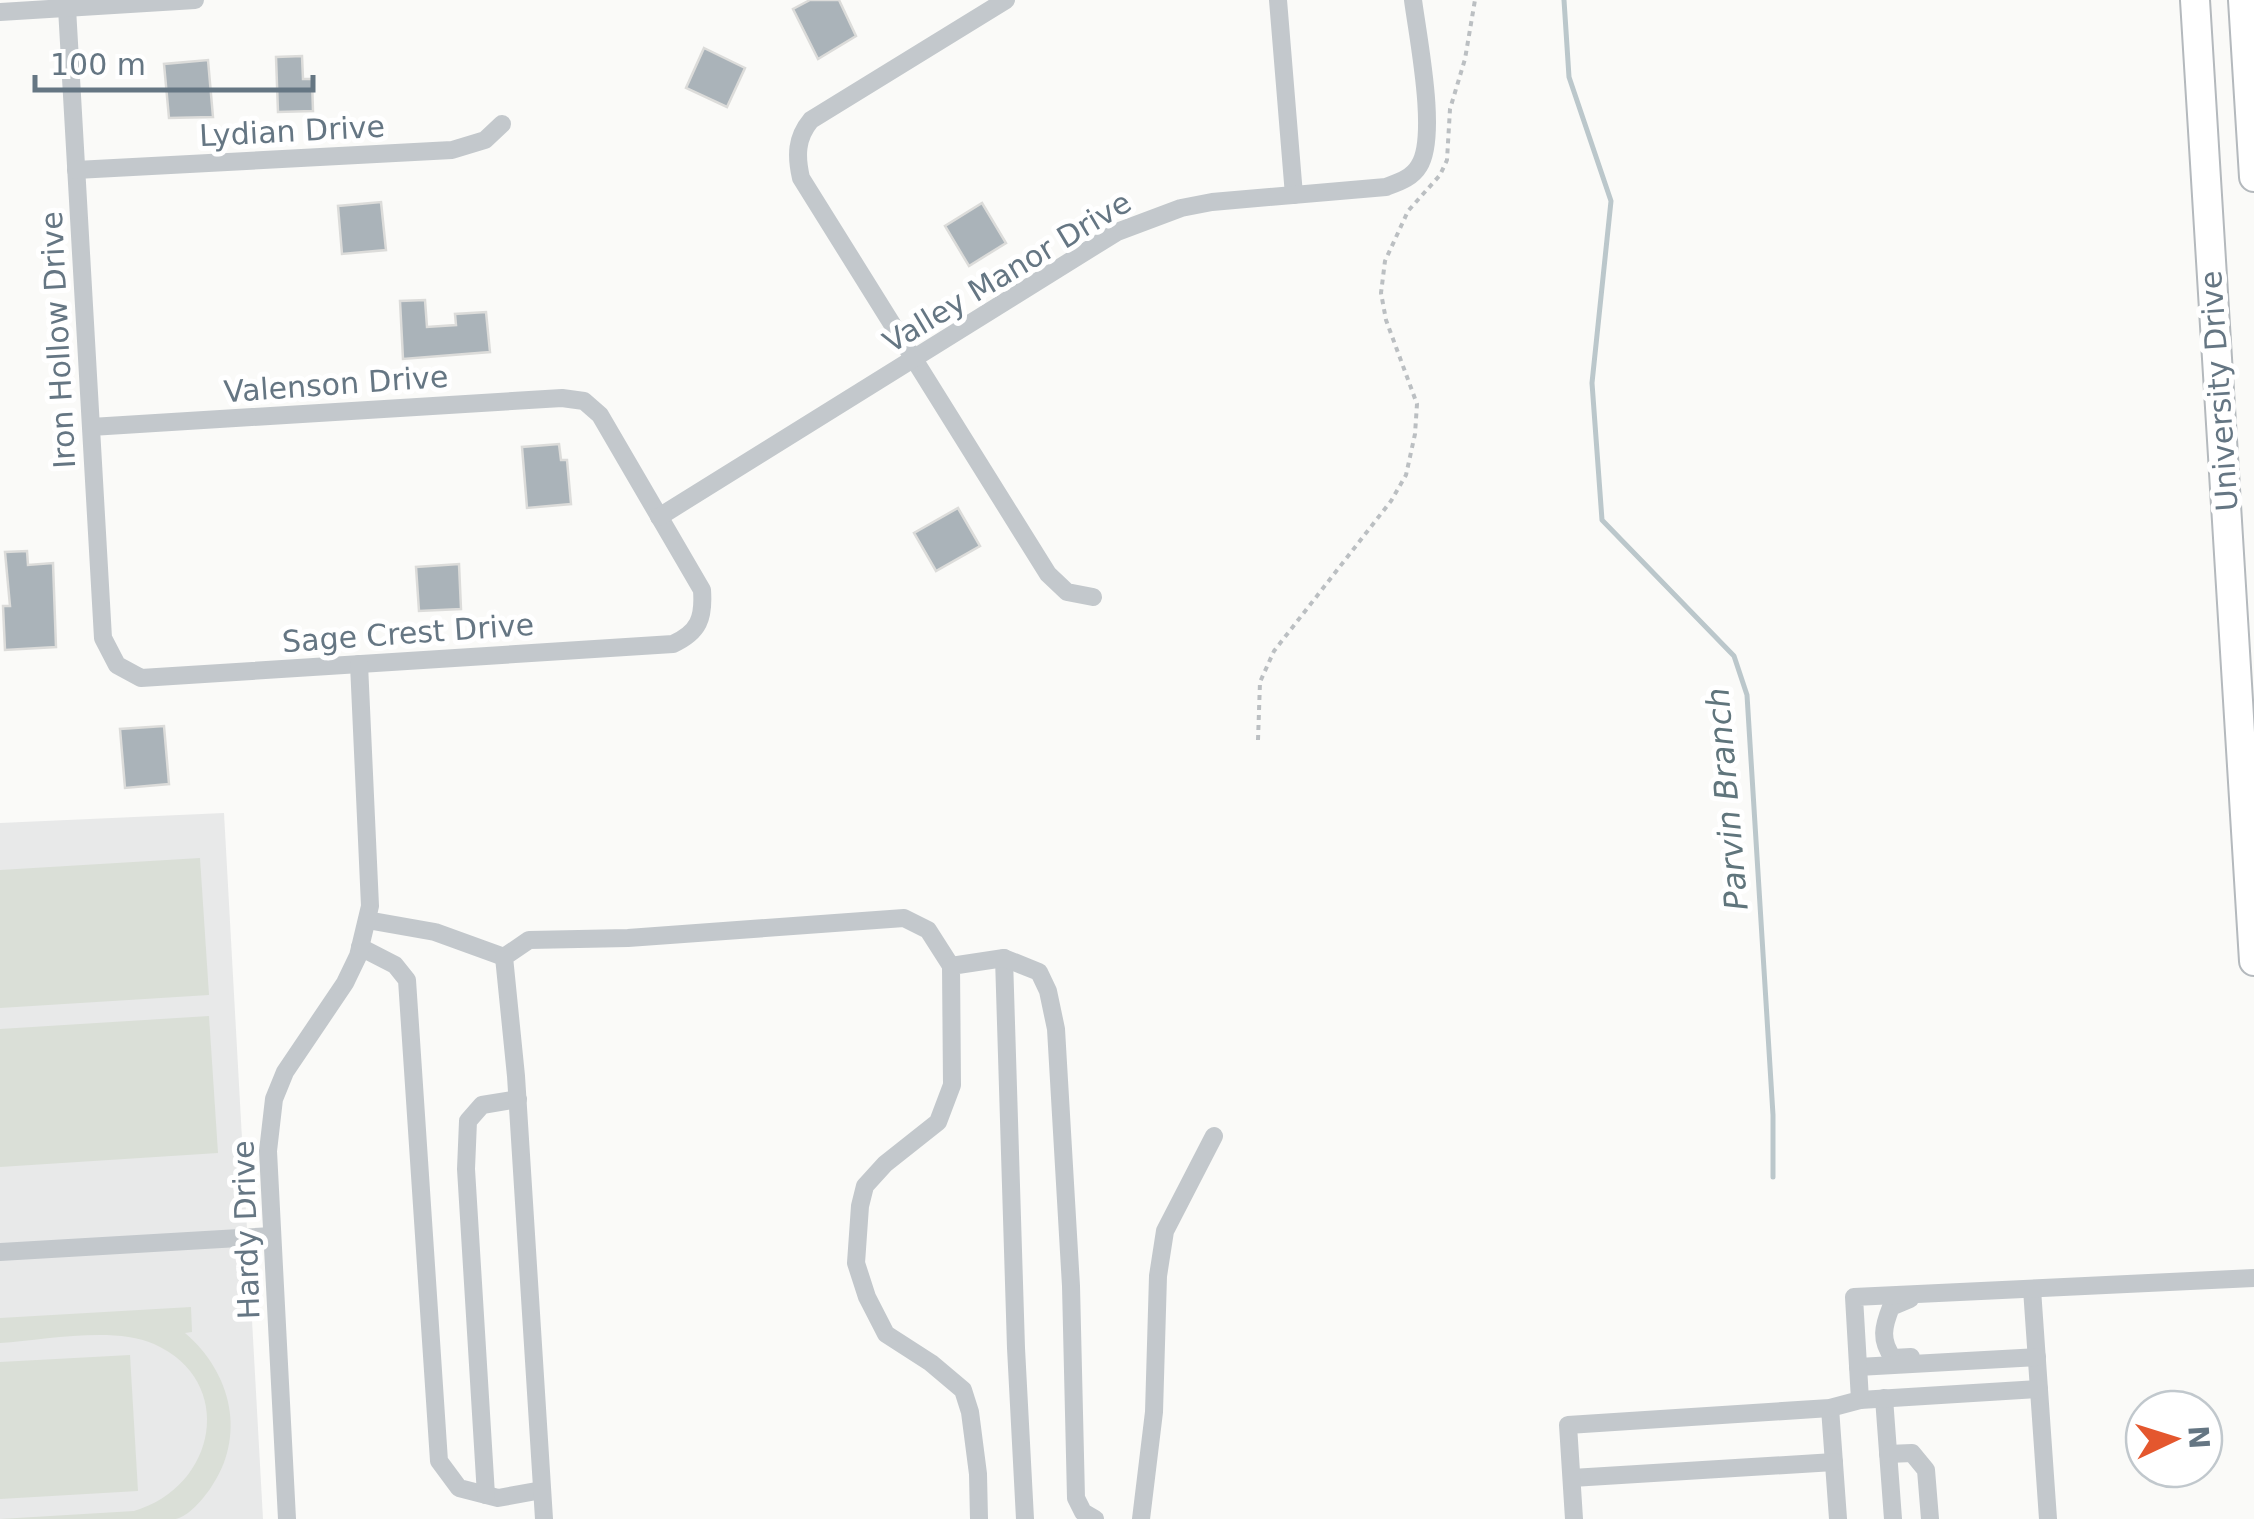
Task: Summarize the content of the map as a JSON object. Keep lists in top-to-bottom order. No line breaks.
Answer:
{"streets":{"highway":["University Drive"],"street":["Lydian Drive","Valley Manor Drive","Iron Hollow Drive","Valenson Drive","Sage Crest Drive","Hardy Drive"]},"crossings":[["Lydian Drive","Iron Hollow Drive"],["Valley Manor Drive","Valenson Drive"],["Valley Manor Drive","Sage Crest Drive"],["Iron Hollow Drive","Valenson Drive"],["Iron Hollow Drive","Sage Crest Drive"],["Valenson Drive","Sage Crest Drive"],["Sage Crest Drive","Hardy Drive"]],"water":["Parvin Branch"],"scale_bar":"100 m","north":"right"}
